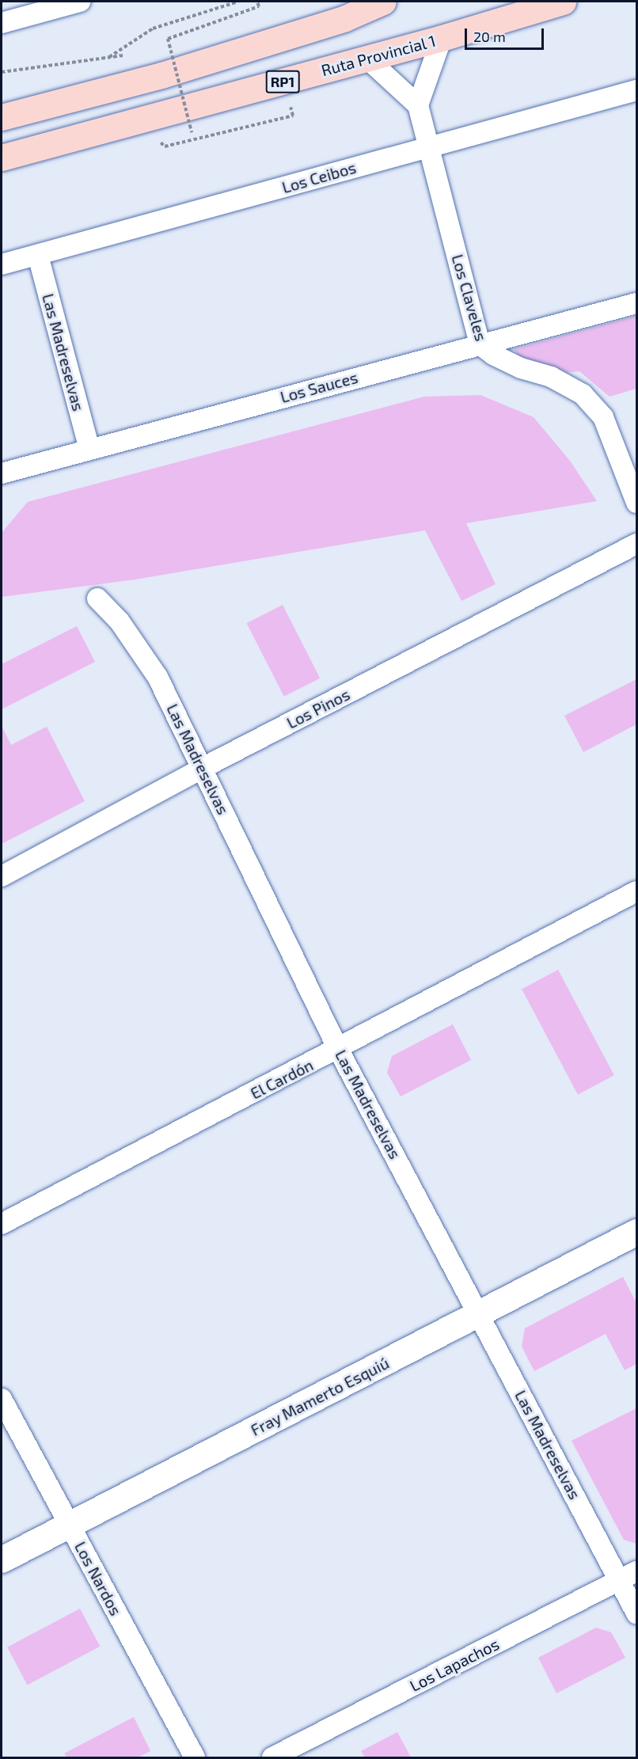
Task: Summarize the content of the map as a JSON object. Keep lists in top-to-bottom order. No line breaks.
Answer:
{"streets":{"main road":["Ruta Provincial 1","RP1"],"street":["Los Ceibos","Los Claveles","Las Madreselvas","Los Sauces","Los Pinos","El Cardón","Fray Mamerto Esquiú","Los Nardos","Los Lapachos"]},"crossings":[["Los Ceibos","Los Claveles"],["Los Ceibos","Las Madreselvas"],["Los Claveles","Los Sauces"],["Las Madreselvas","Los Sauces"],["Las Madreselvas","Los Pinos"],["Las Madreselvas","El Cardón"],["Las Madreselvas","Fray Mamerto Esquiú"],["Las Madreselvas","Los Lapachos"],["Fray Mamerto Esquiú","Los Nardos"]],"scale_bar":"20 m"}
